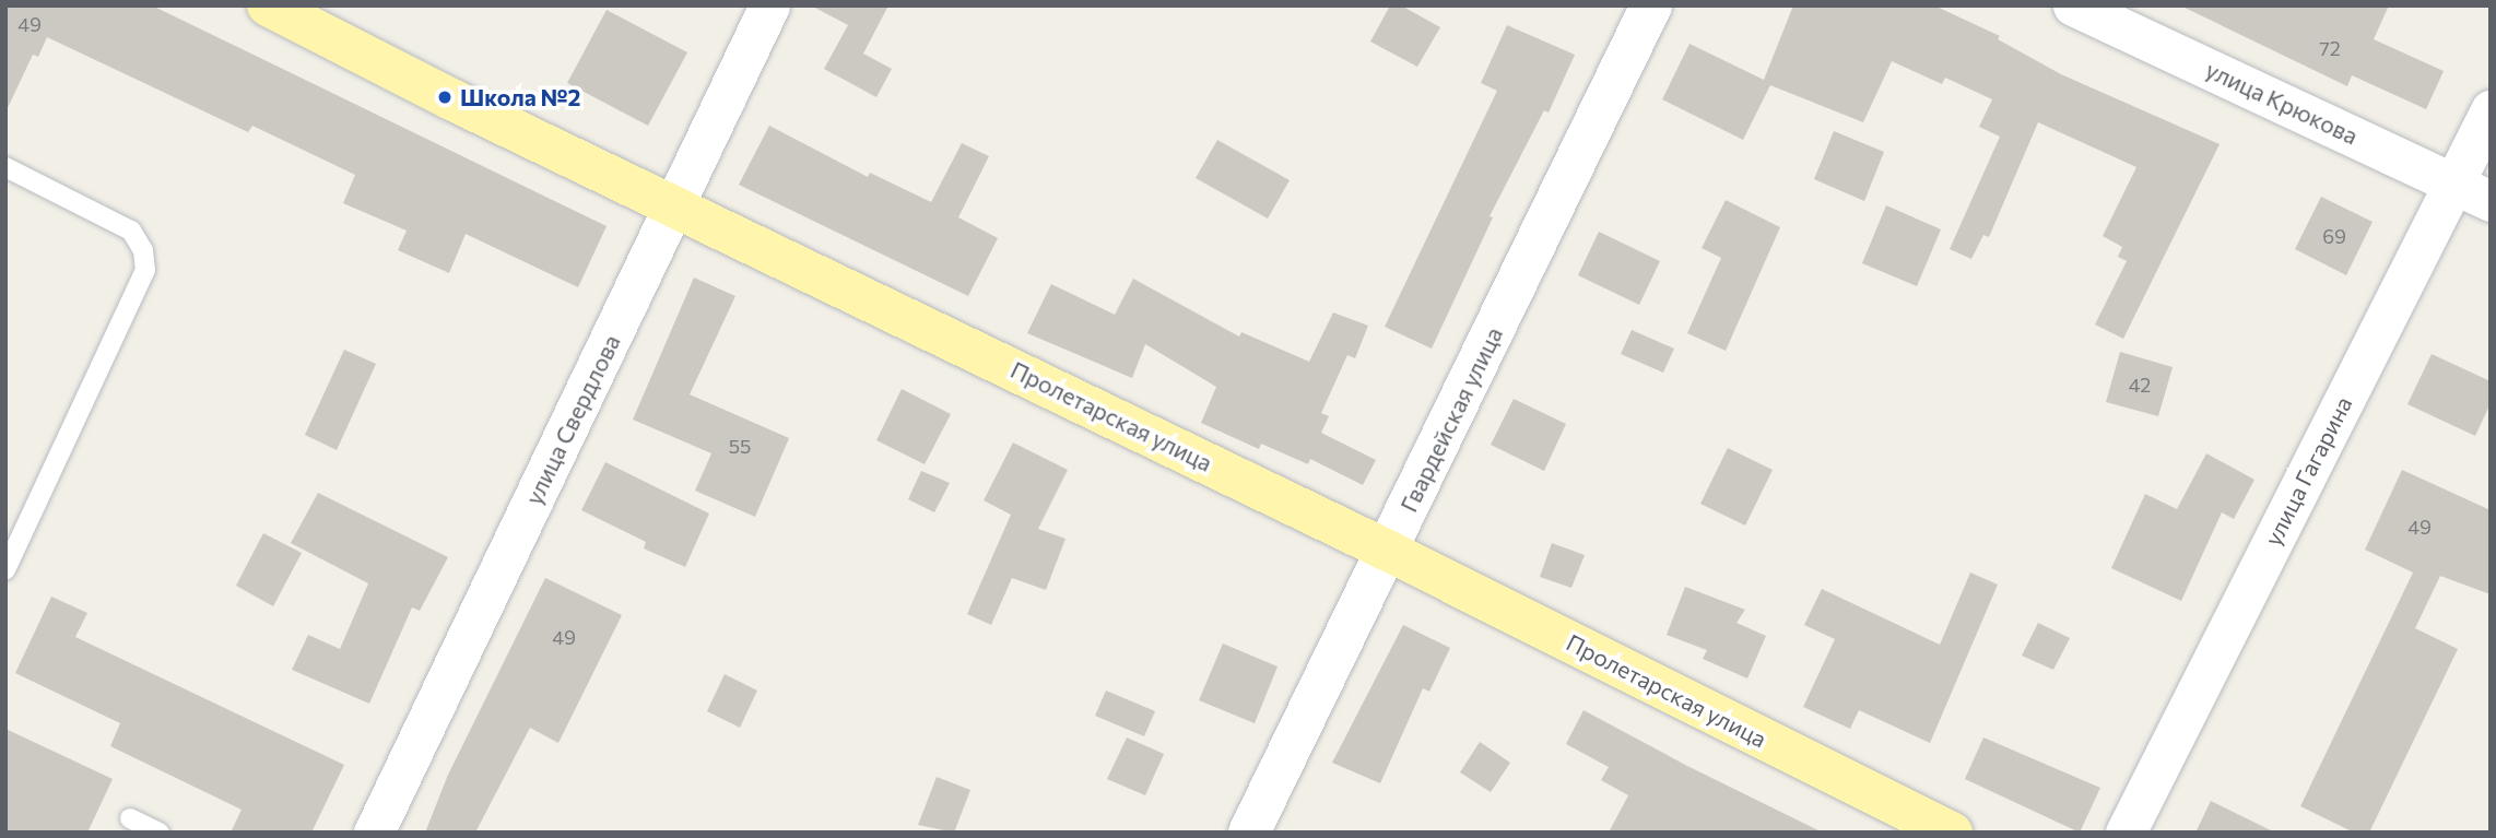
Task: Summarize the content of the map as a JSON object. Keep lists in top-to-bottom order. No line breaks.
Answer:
{"streets":{"main road":["Пролетарская улица"],"street":["улица Крюкова","улица Свердлова","Гвардейская улица","улица Гагарина"]},"crossings":[["улица Крюкова","улица Гагарина"],["Пролетарская улица","улица Свердлова"],["Пролетарская улица","Гвардейская улица"]],"places":["Школа №2"],"house_numbers":["49","72","69","42","55","49","49"]}
